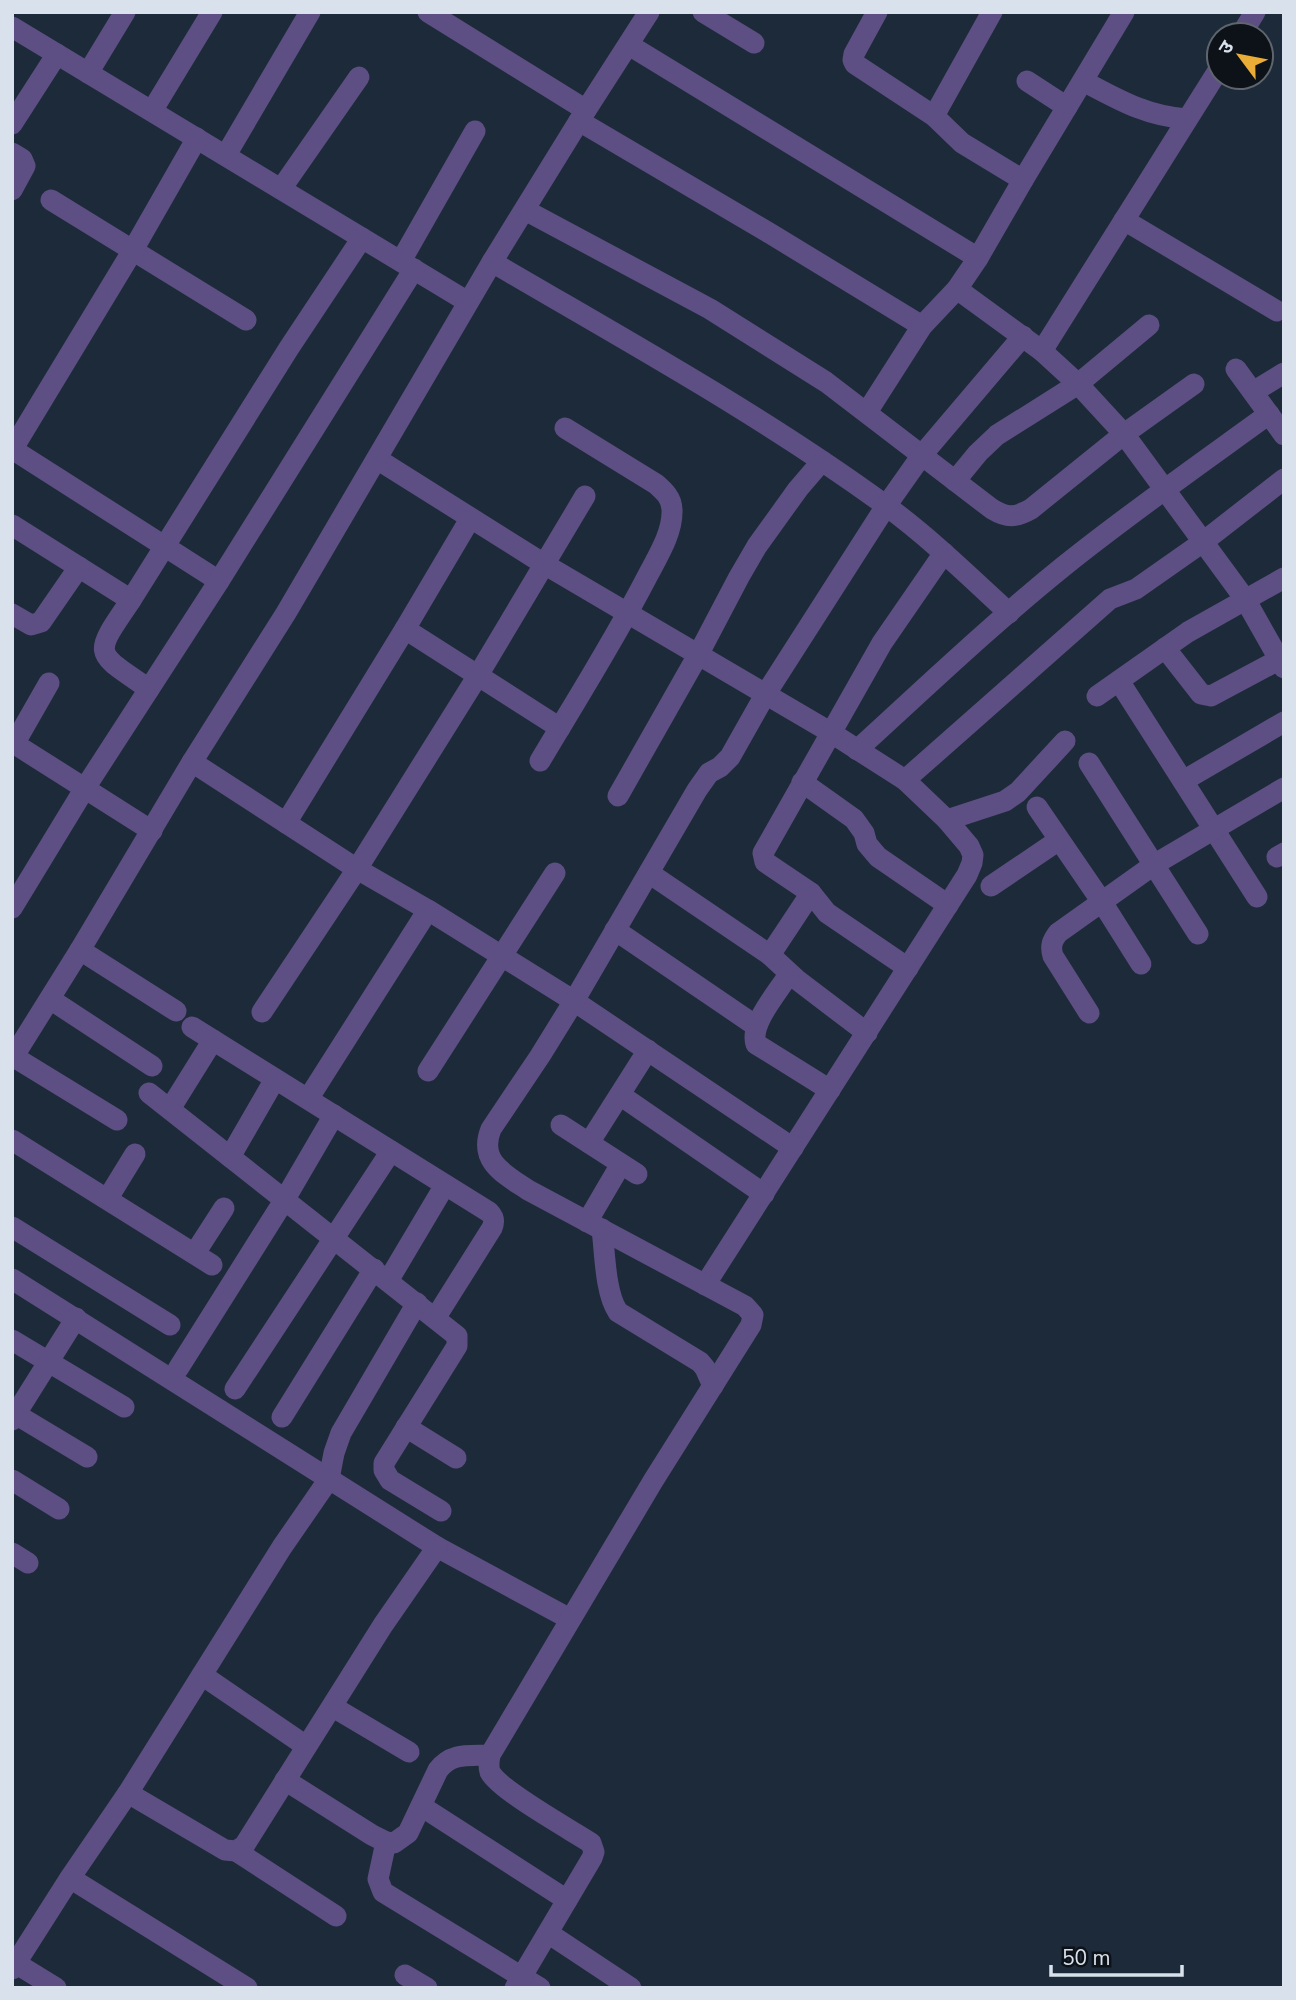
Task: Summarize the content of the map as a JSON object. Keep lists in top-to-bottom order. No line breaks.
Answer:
{"scale_bar":"50 m","north":"top left"}
